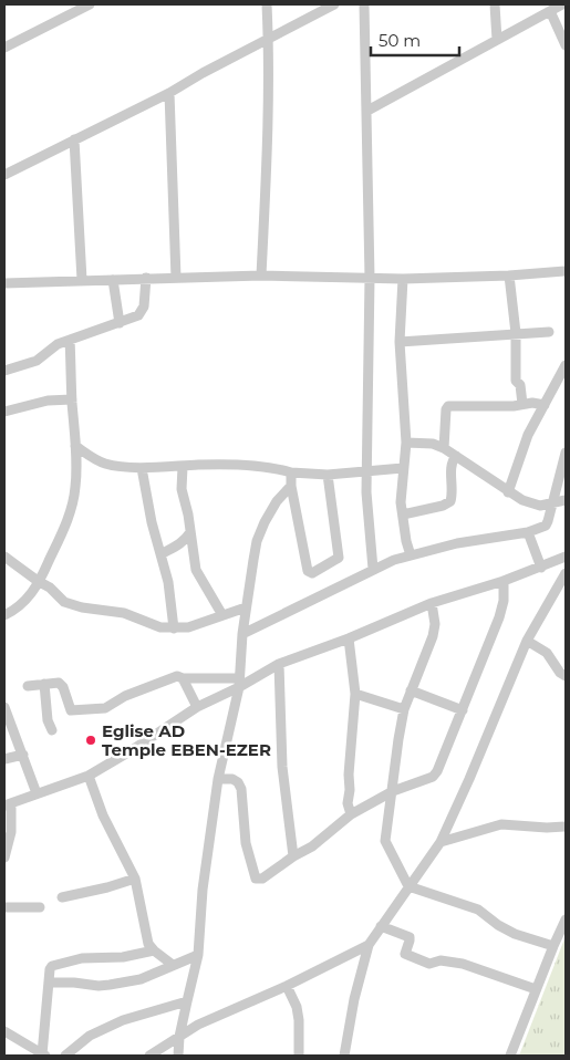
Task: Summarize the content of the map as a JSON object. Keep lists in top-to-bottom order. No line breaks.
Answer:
{"places":["Eglise AD Temple EBEN-EZER"],"scale_bar":"50 m"}
